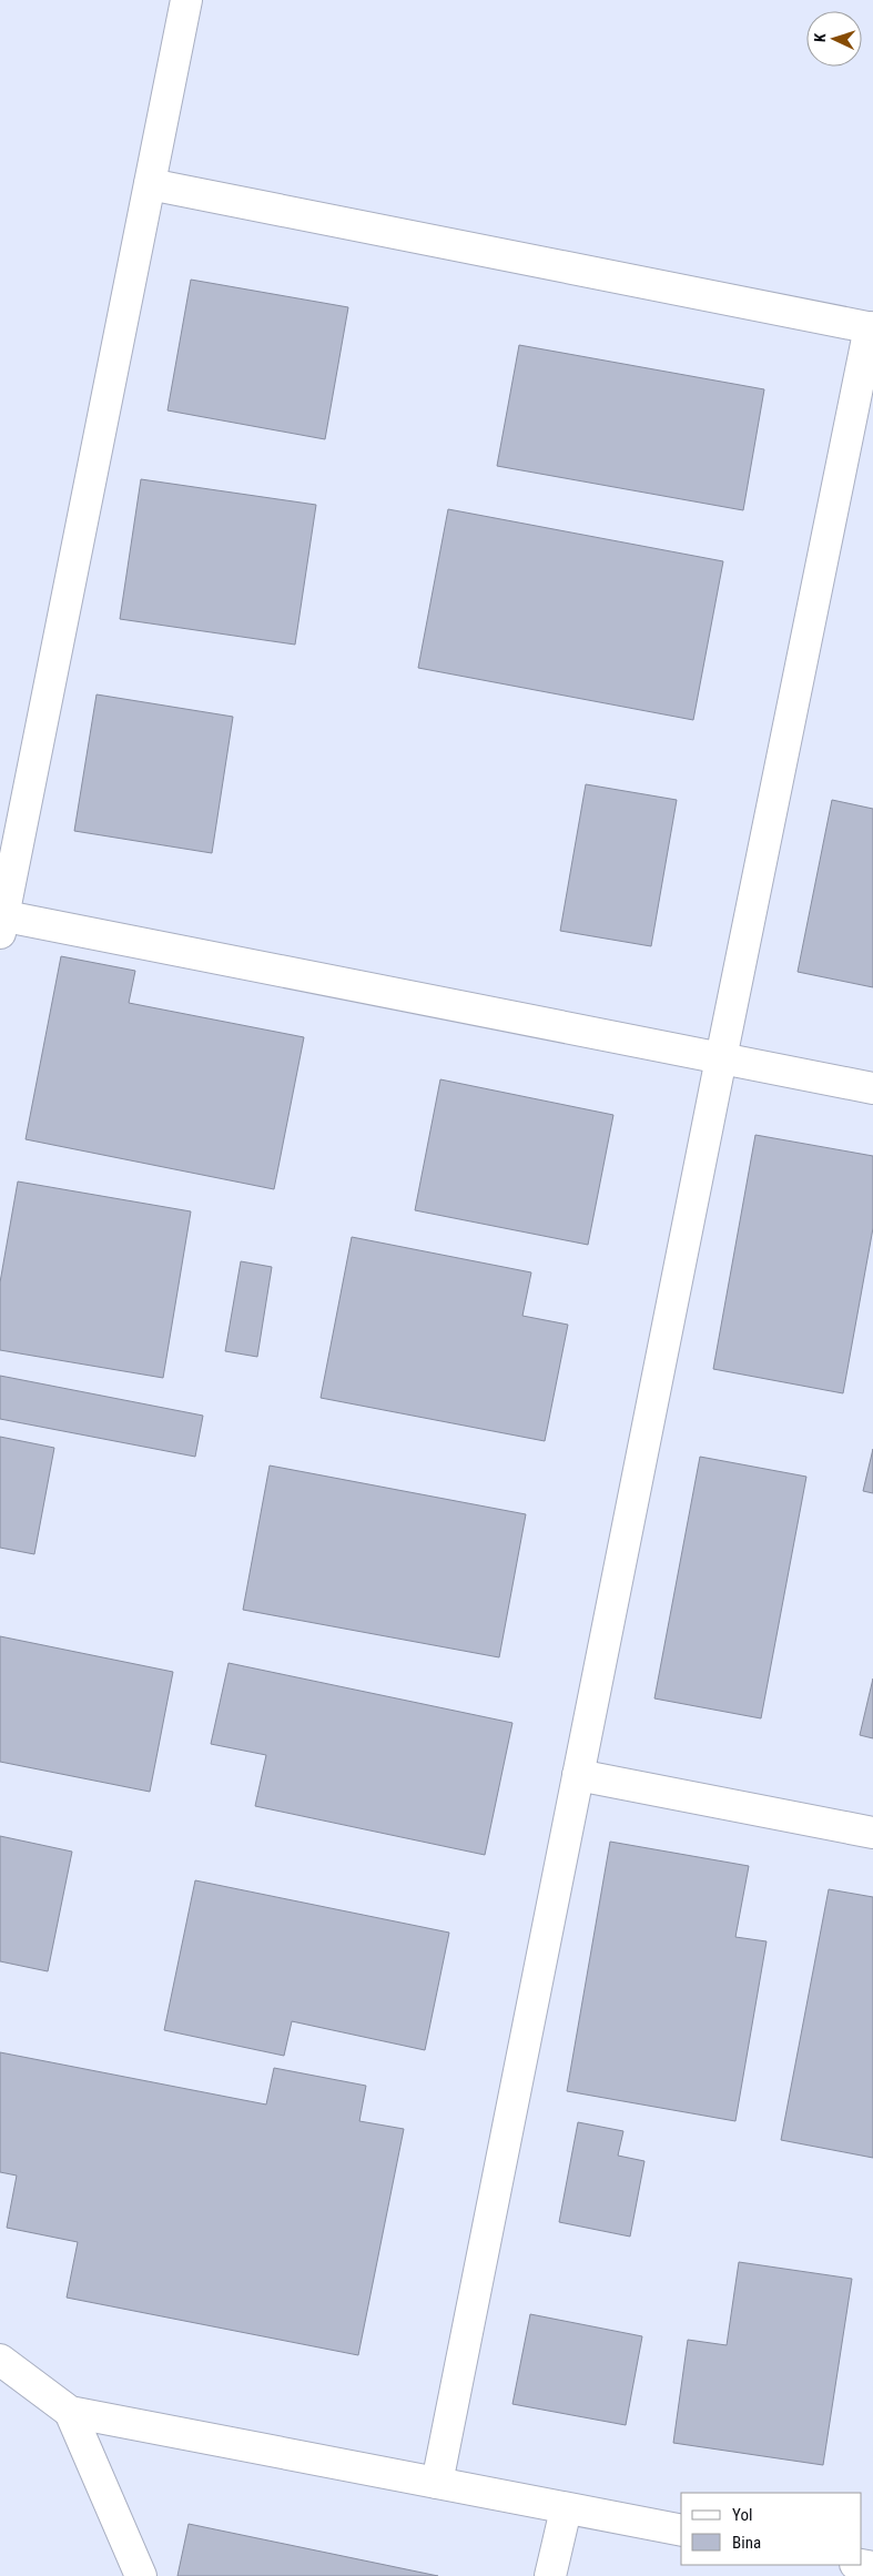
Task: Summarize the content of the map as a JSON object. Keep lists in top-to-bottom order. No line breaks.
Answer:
{"legend":["Yol","Bina"],"north":"left"}
